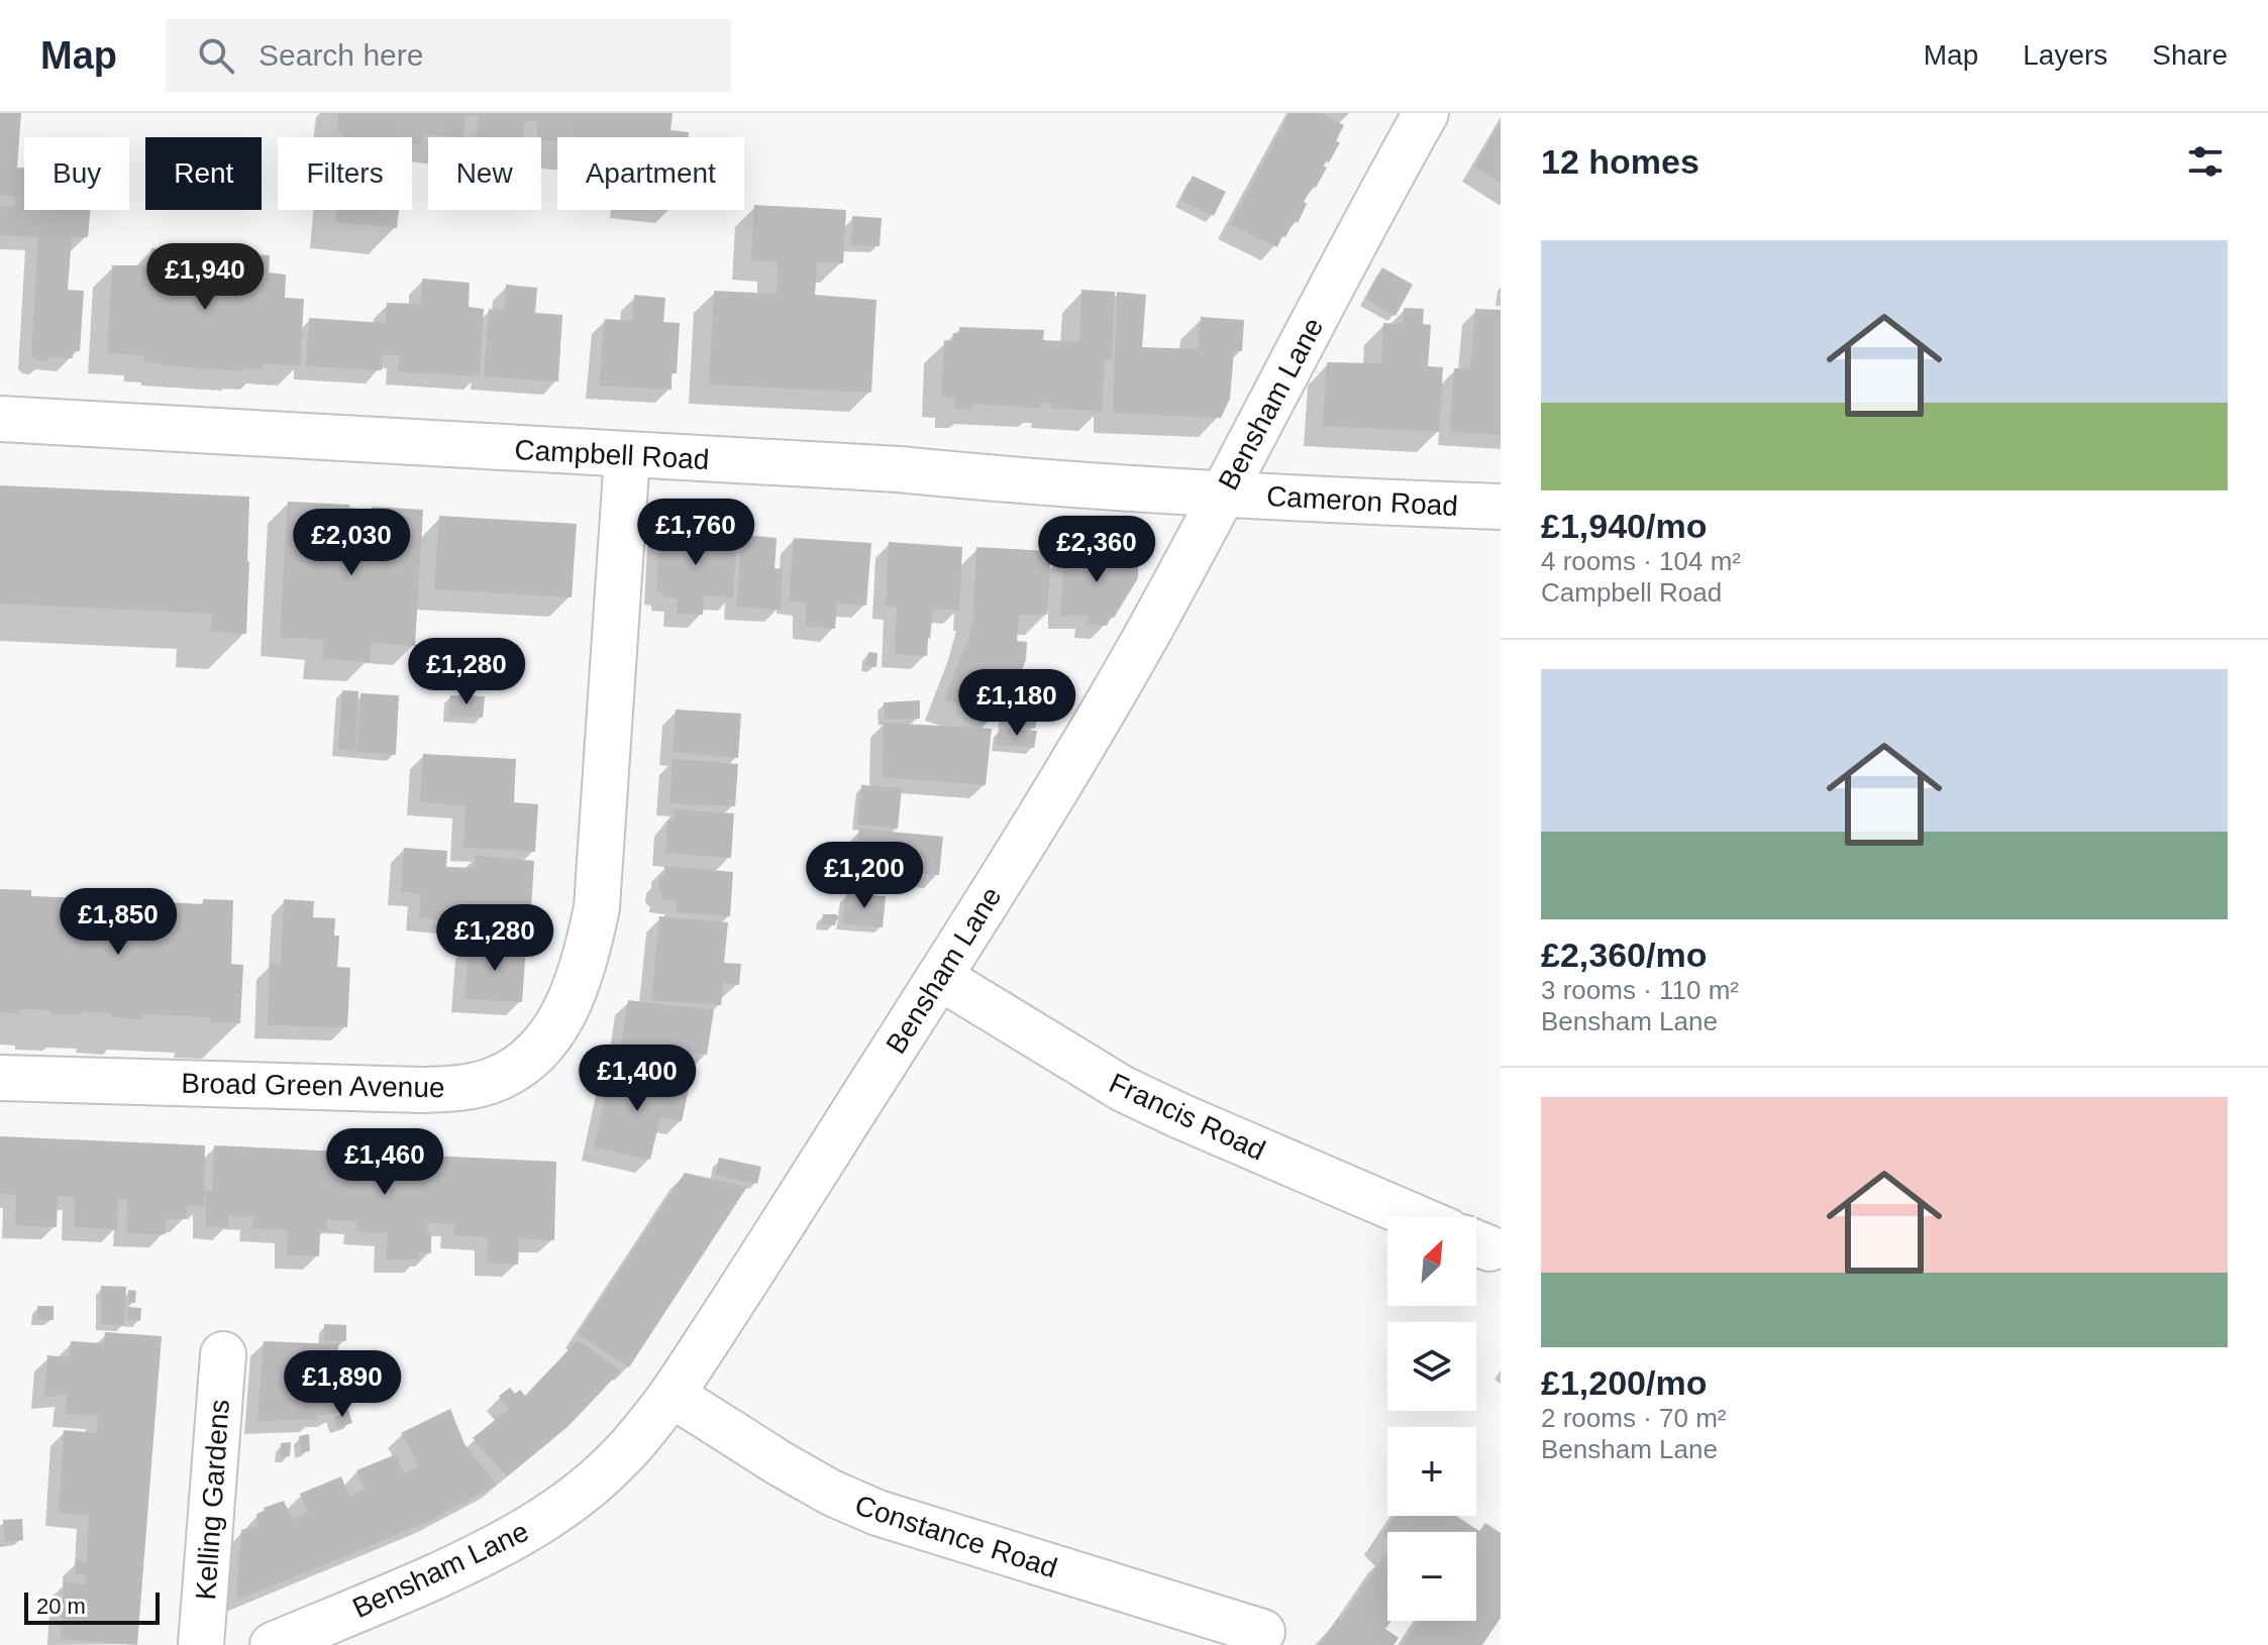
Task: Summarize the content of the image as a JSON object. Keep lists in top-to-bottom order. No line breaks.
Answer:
{"streets":{"street":["Bensham Lane","Campbell Road","Cameron Road","Broad Green Avenue","Francis Road","Kelling Gardens","Constance Road"]},"crossings":[["Bensham Lane","Campbell Road"],["Bensham Lane","Cameron Road"],["Bensham Lane","Francis Road"],["Bensham Lane","Constance Road"],["Campbell Road","Cameron Road"],["Campbell Road","Broad Green Avenue"]],"scale_bar":"20 m","north":"top right","page":{"header":"Map","search":"Search here","nav":["Map","Layers","Share"],"heading":"12 homes","chip":["Buy","Rent","Filters","New","Apartment"],"list":[{"name":"£1,940/mo","note":"4 rooms · 104 m² · Campbell Road"},{"name":"£2,360/mo","note":"3 rooms · 110 m² · Bensham Lane"},{"name":"£1,200/mo","note":"2 rooms · 70 m² · Bensham Lane"}],"price":["£1,940","£1,760","£2,030","£2,360","£1,280","£1,180","£1,200","£1,850","£1,280","£1,400","£1,460","£1,890"],"map_buttons":["+","−"],"scale":"20 m"}}
